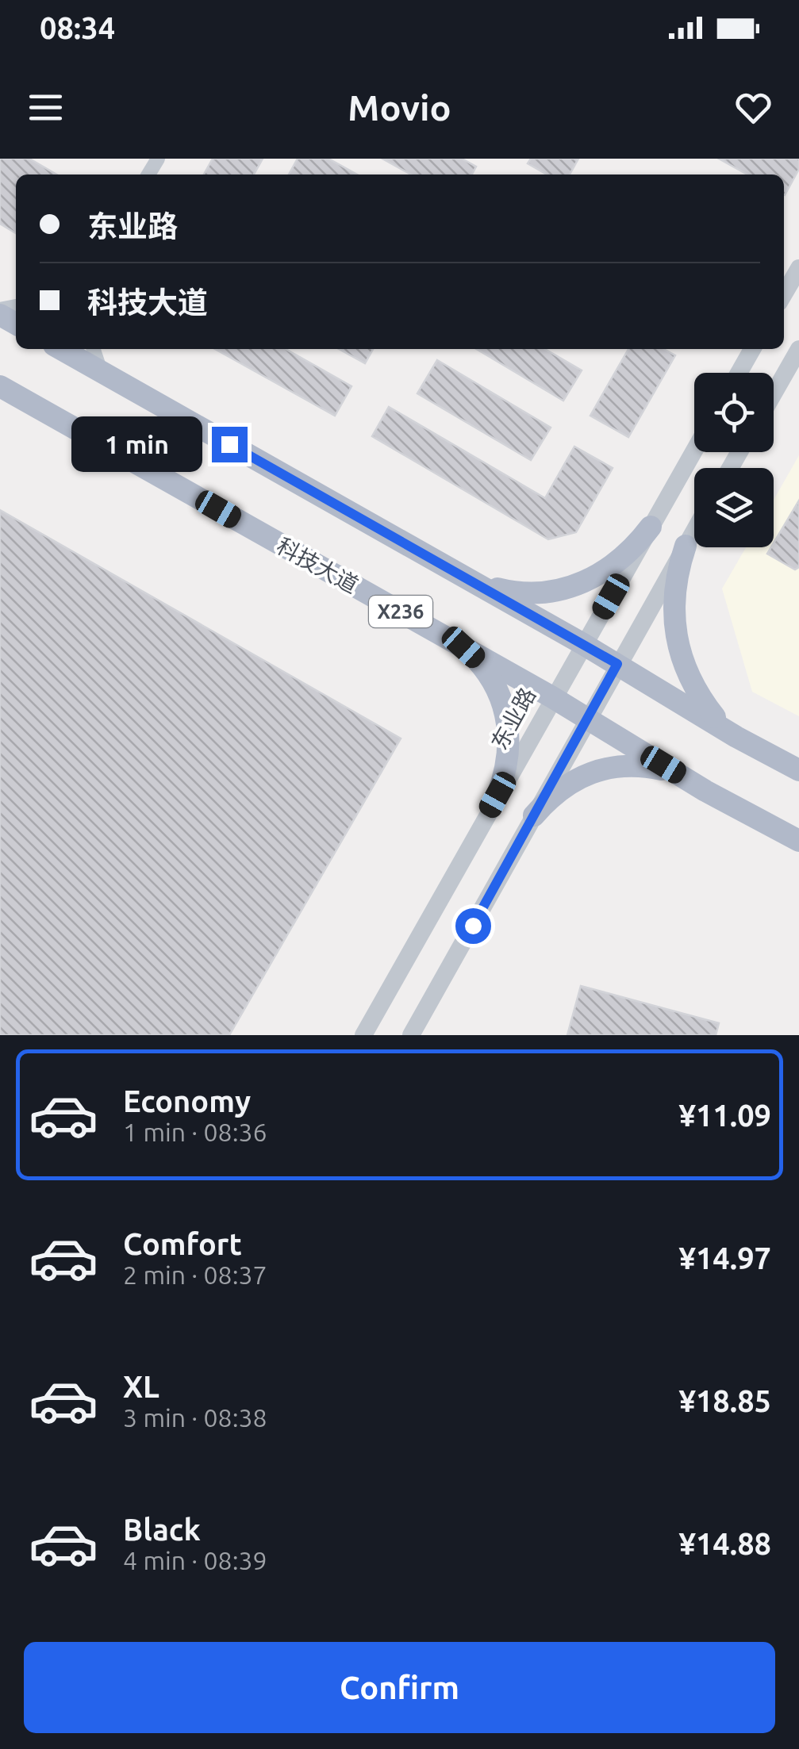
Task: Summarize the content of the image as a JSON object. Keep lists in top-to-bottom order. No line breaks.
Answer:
{"streets":{"main road":["科技大道","X236"],"street":["东业路"]},"crossings":[["科技大道","东业路"],["X236","东业路"]],"page":{"status":"08:34","header":"Movio","banner":["东业路","科技大道"],"bubble":"1 min","list":[{"name":"Economy","note":"1 min · 08:36","value":"¥11.09"},{"name":"Comfort","note":"2 min · 08:37","value":"¥14.97"},{"name":"XL","note":"3 min · 08:38","value":"¥18.85"},{"name":"Black","note":"4 min · 08:39","value":"¥14.88"}],"buttons":"Confirm"}}
